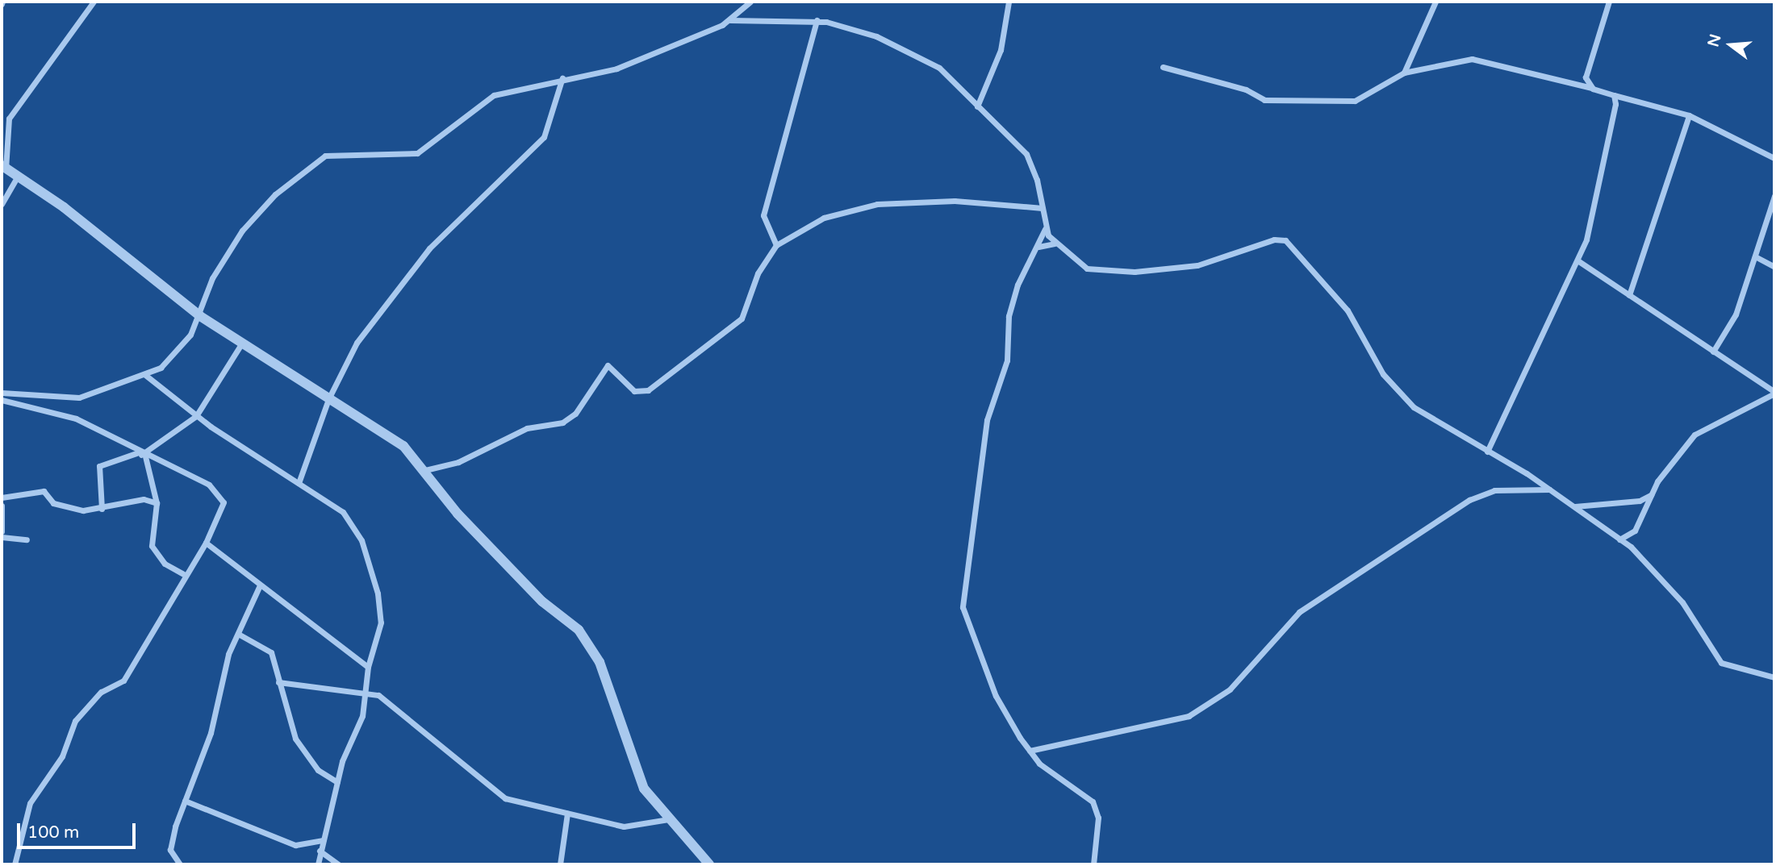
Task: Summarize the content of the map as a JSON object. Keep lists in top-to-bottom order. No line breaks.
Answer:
{"scale_bar":"100 m","north":"left"}
